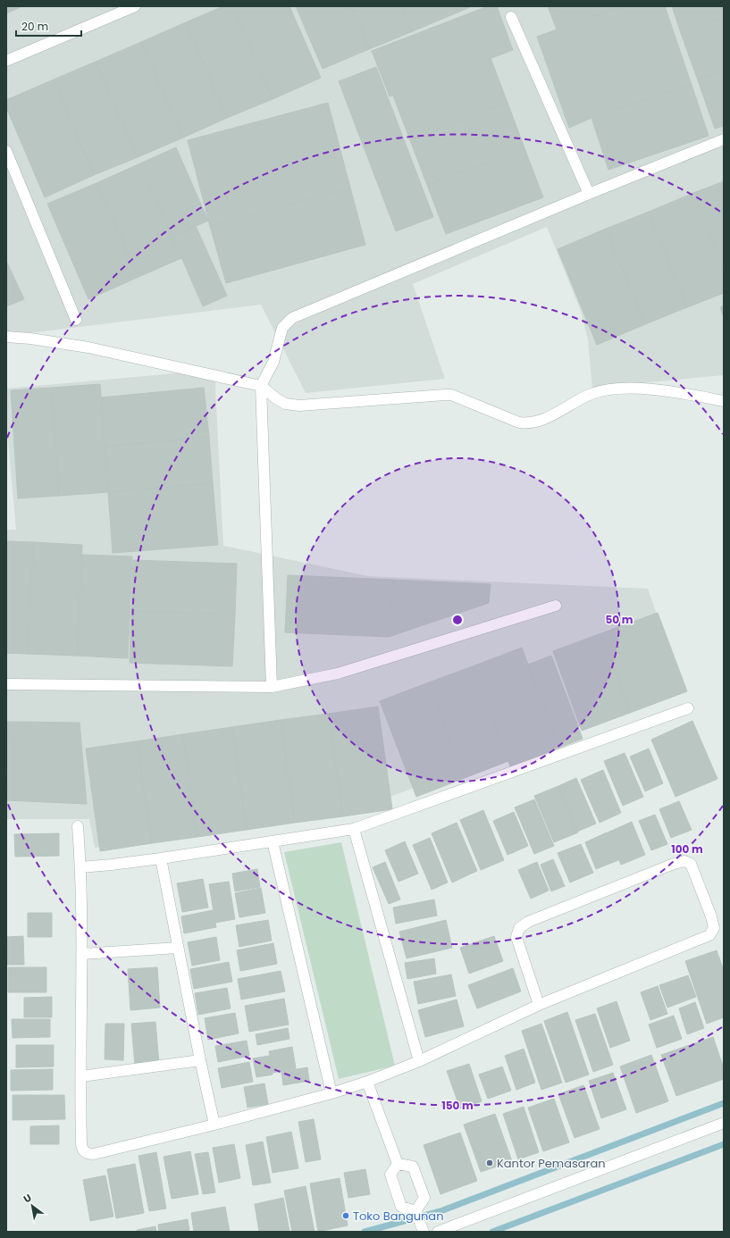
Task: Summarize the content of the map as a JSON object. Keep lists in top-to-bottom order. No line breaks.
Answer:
{"places":["Kantor Pemasaran","Toko Bangunan"],"scale_bar":"20 m","north":"top left","rings":["50 m","100 m","150 m"]}
